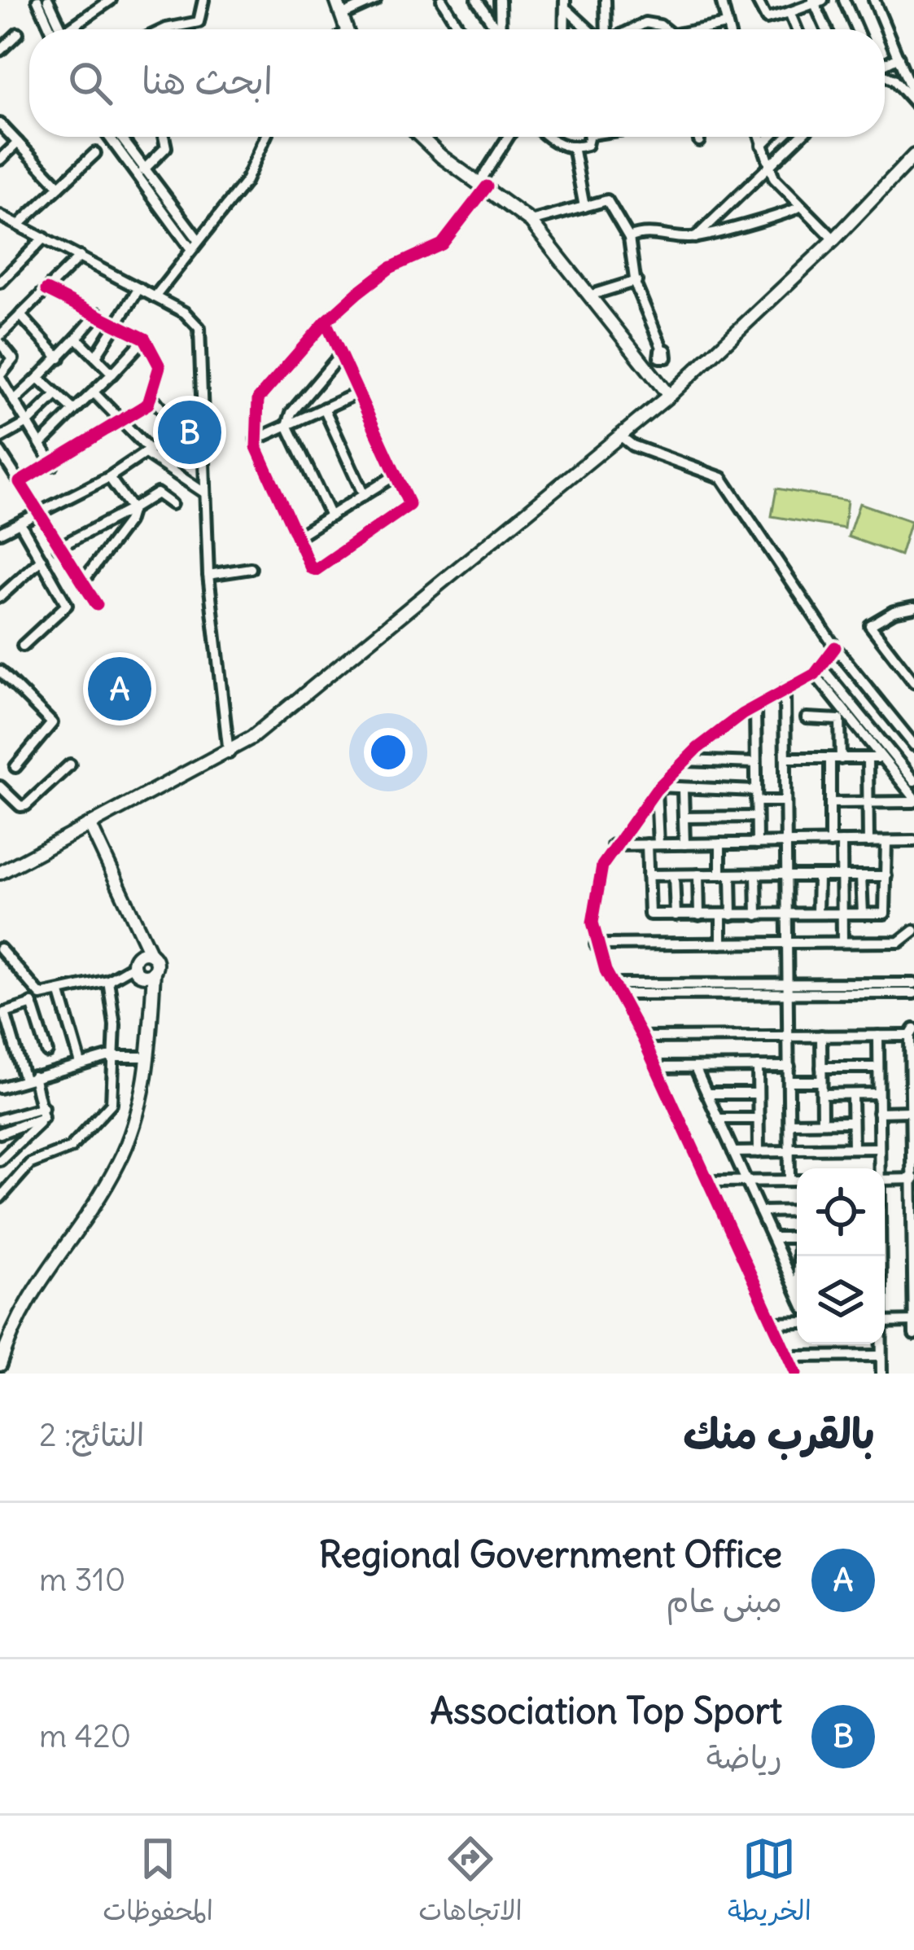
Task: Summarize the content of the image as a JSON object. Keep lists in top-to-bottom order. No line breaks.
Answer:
{"page":{"search":"ابحث هنا","pins":["B","A"],"heading":["بالقرب منك","النتائج: 2"],"list":[{"mark":"A","name":"Regional Government Office","note":"مبنى عام","value":"310 m"},{"mark":"B","name":"Association Top Sport","note":"رياضة","value":"420 m"}],"nav":["الخريطة","الاتجاهات","المحفوظات"]}}
